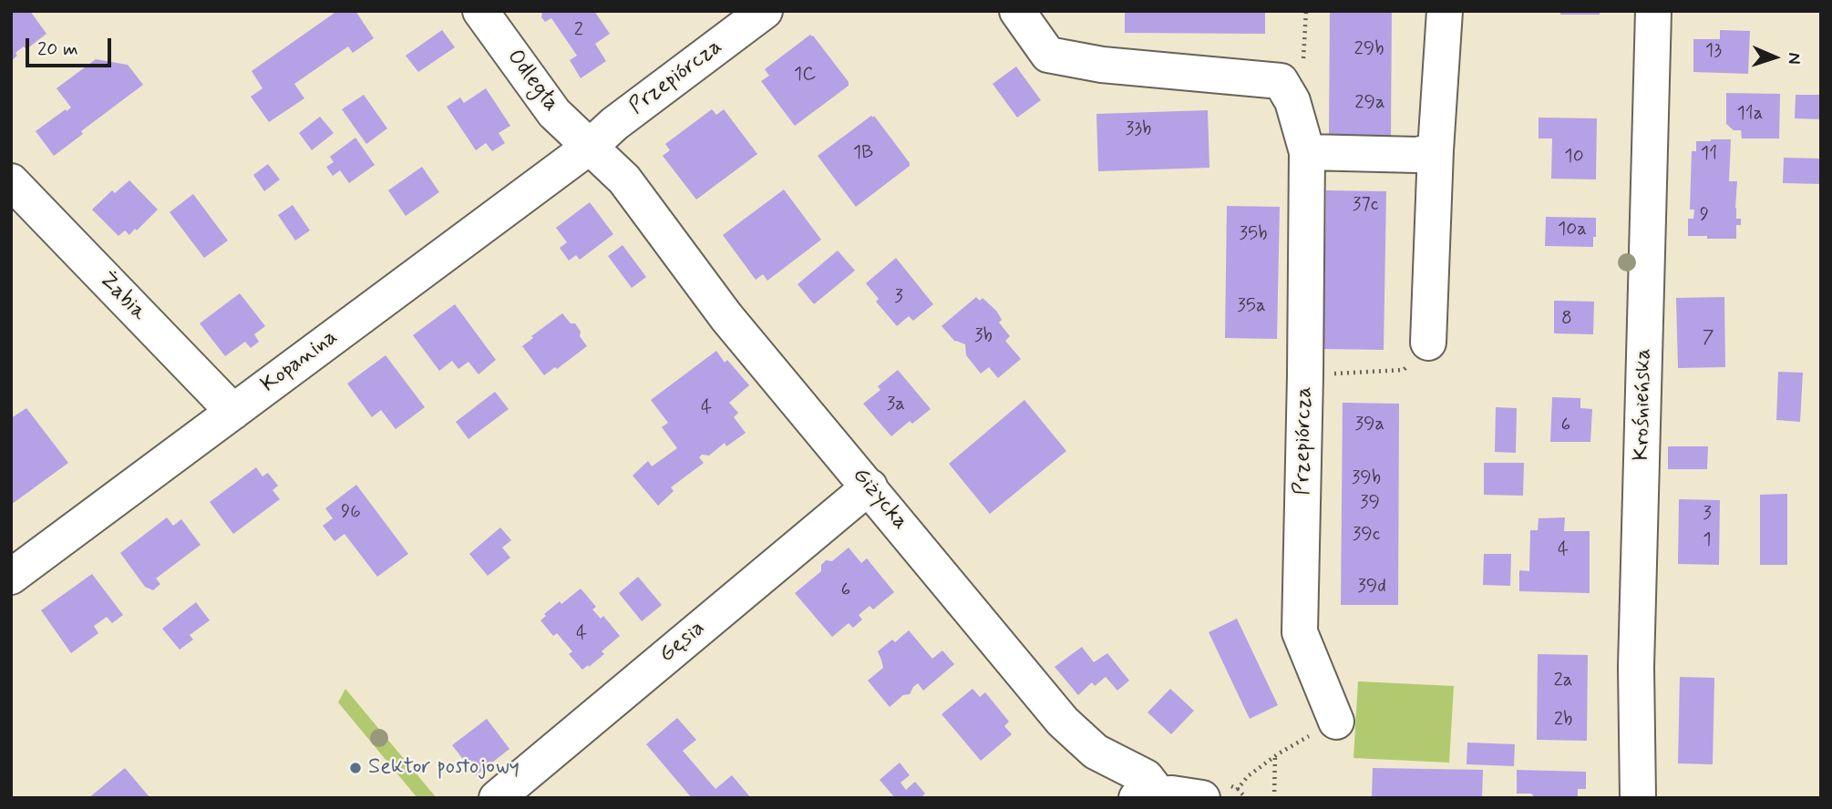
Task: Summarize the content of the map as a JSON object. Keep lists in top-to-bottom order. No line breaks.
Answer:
{"streets":{"street":["Przepiórcza","Odległa","Żabia","Kopanina","Krośnieńska","Giżycka","Gęsia"]},"crossings":[["Przepiórcza","Odległa"],["Przepiórcza","Kopanina"],["Przepiórcza","Giżycka"],["Odległa","Kopanina"],["Odległa","Giżycka"],["Żabia","Kopanina"],["Kopanina","Giżycka"],["Giżycka","Gęsia"]],"places":["Sektor postojowy"],"house_numbers":["2","29b","13","1C","29a","11a","33b","1B","11","10","37c","9","10a","35b","3","35a","8","3b","7","3a","4","39a","6","39b","39","96","3","39c","1","4","39d","6","4","2a","2b"],"scale_bar":"20 m","north":"right"}
